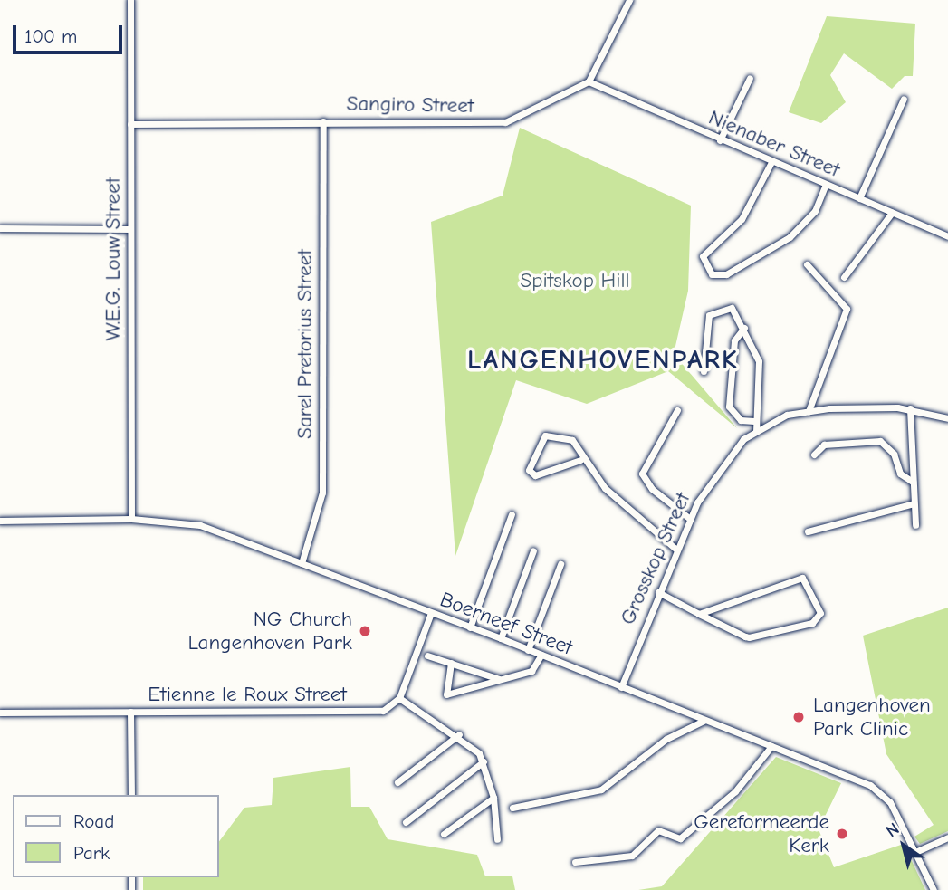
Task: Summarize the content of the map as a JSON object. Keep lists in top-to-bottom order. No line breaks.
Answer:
{"streets":{"street":["Sangiro Street","Nienaber Street","W.E.G. Louw Street","Sarel Pretorius Street","Grosskop Street","Boerneef Street","Etienne le Roux Street"]},"crossings":[["Sangiro Street","Nienaber Street"],["Sangiro Street","W.E.G. Louw Street"],["Sangiro Street","Sarel Pretorius Street"],["W.E.G. Louw Street","Boerneef Street"],["Sarel Pretorius Street","Boerneef Street"],["Grosskop Street","Boerneef Street"]],"districts":["LANGENHOVENPARK"],"parks":["Spitskop Hill"],"places":["NG Church Langenhoven Park","Langenhoven Park Clinic","Gereformeerde Kerk"],"legend":["Road","Park"],"scale_bar":"100 m","north":"top left"}
